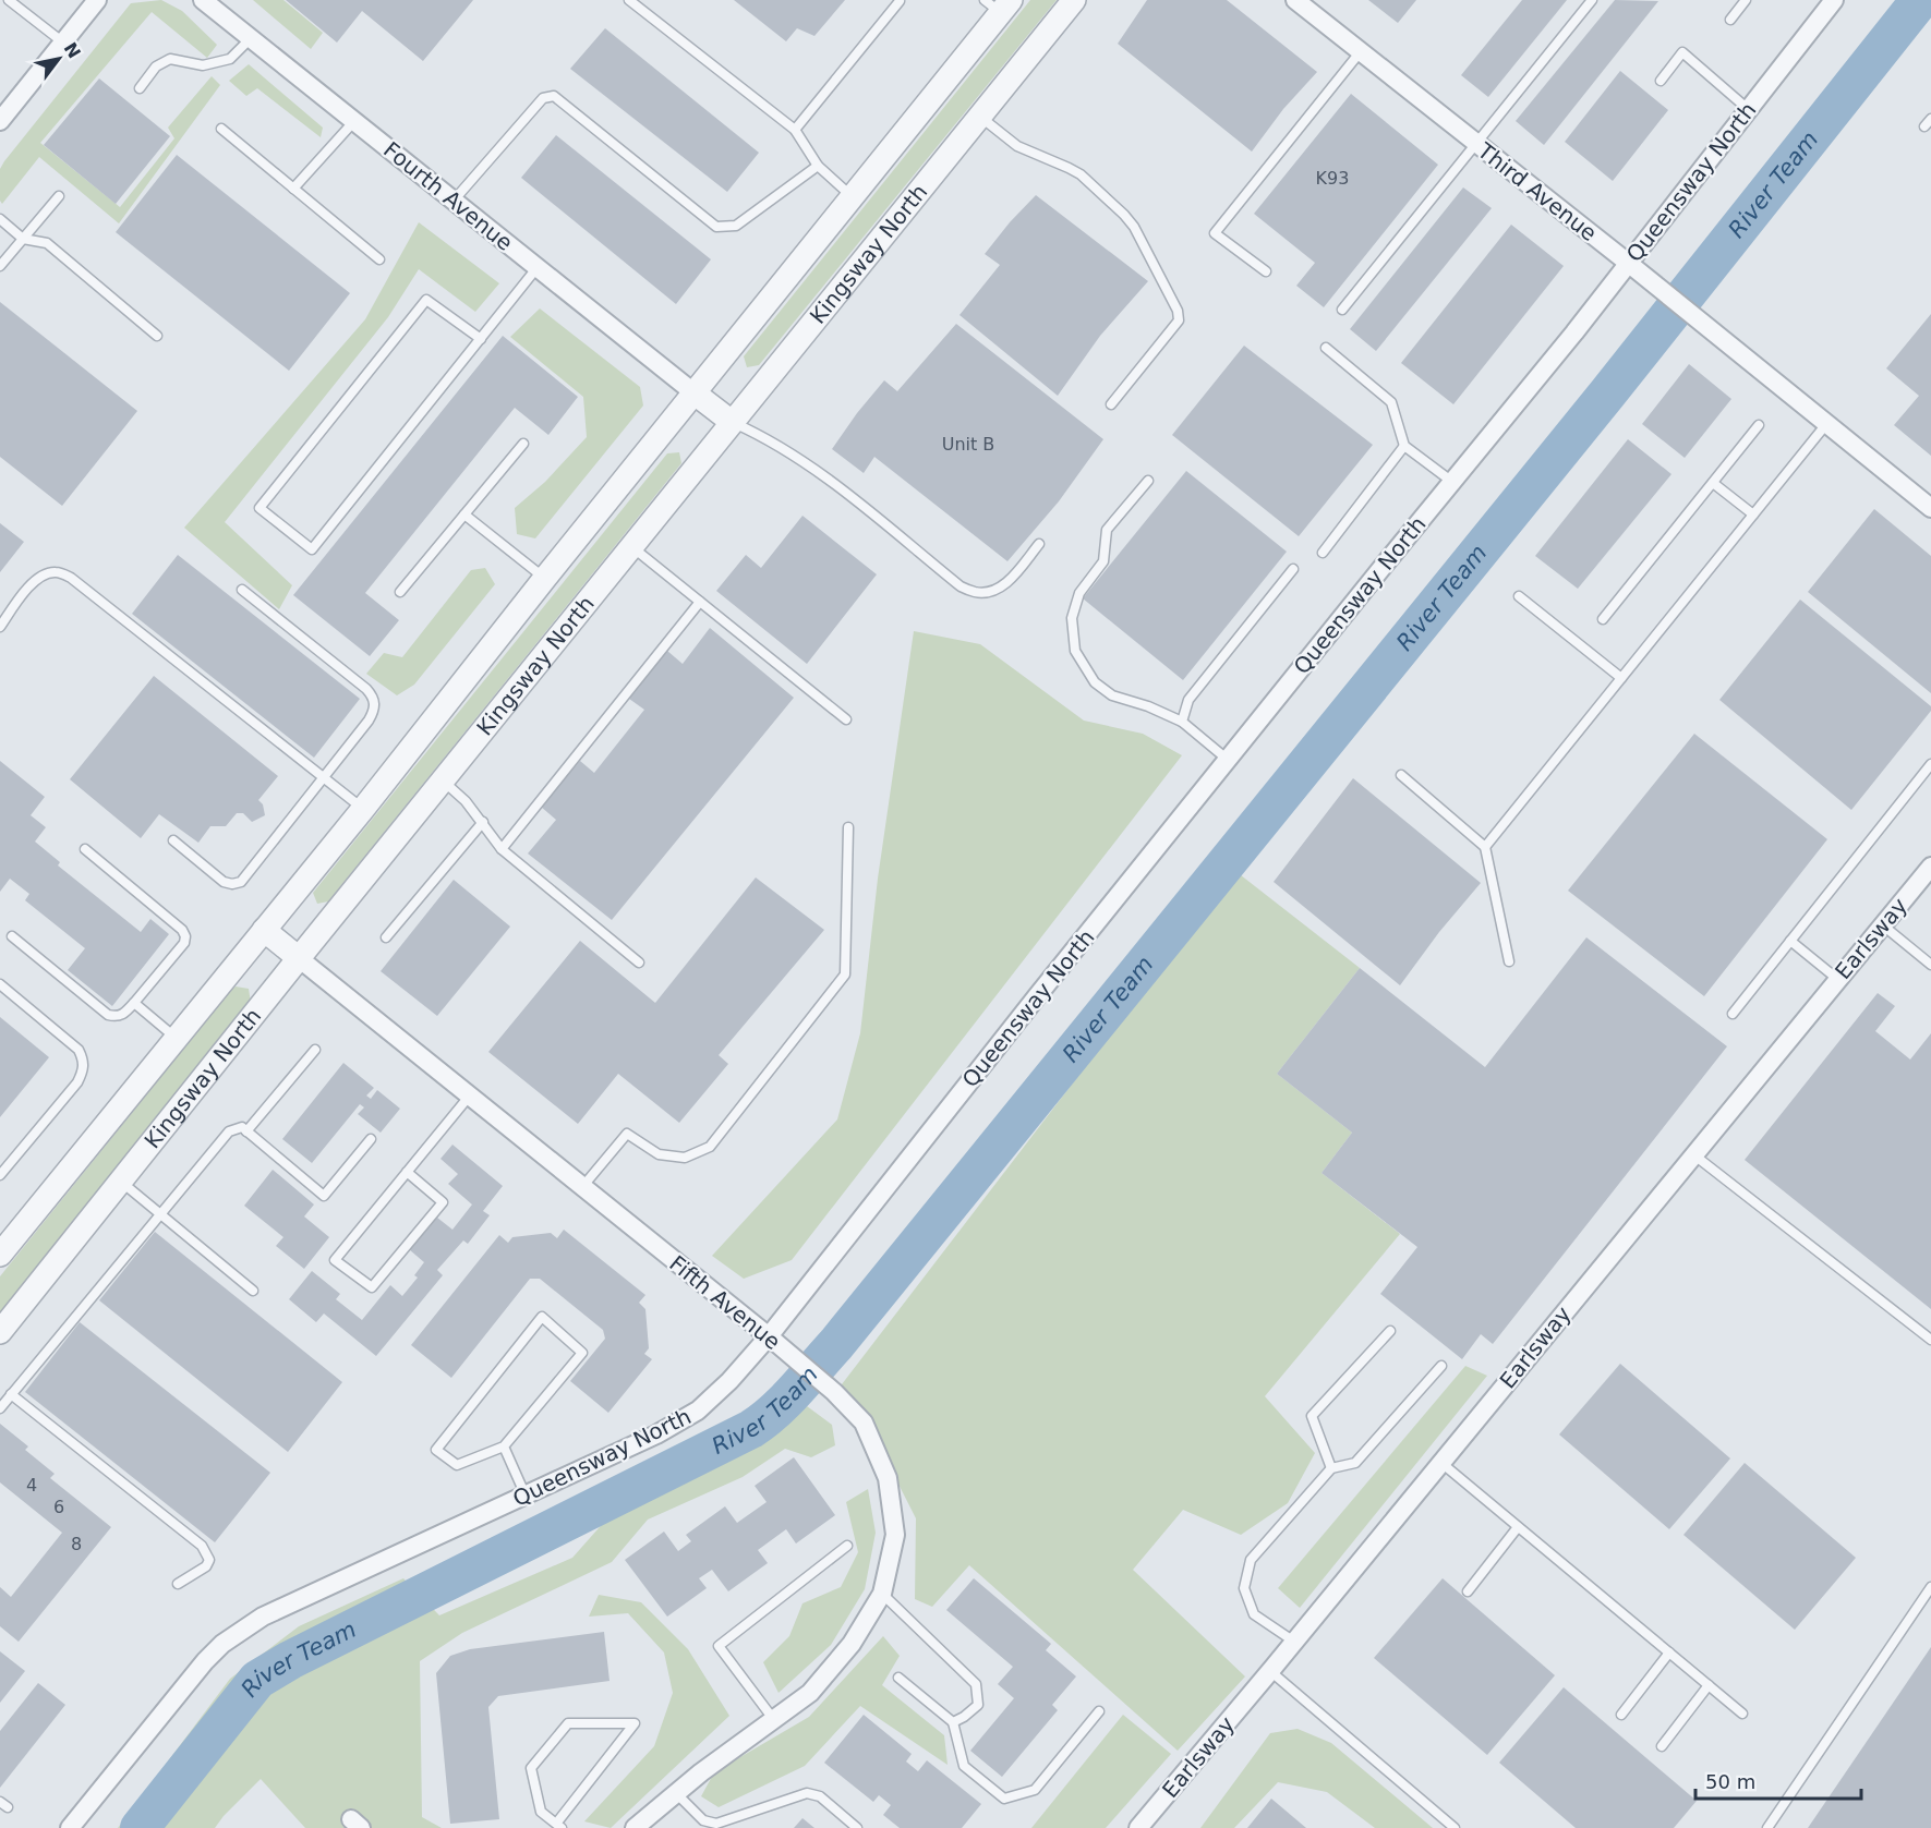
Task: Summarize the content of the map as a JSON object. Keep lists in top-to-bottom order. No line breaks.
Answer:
{"streets":{"street":["Queensway North","Third Avenue","Fourth Avenue","Kingsway North","Earlsway","Fifth Avenue"]},"crossings":[["Queensway North","Third Avenue"],["Queensway North","Fifth Avenue"],["Kingsway North","Fifth Avenue"]],"water":["River Team"],"house_numbers":["K93","Unit B","4","6","8"],"scale_bar":"50 m","north":"top right"}
